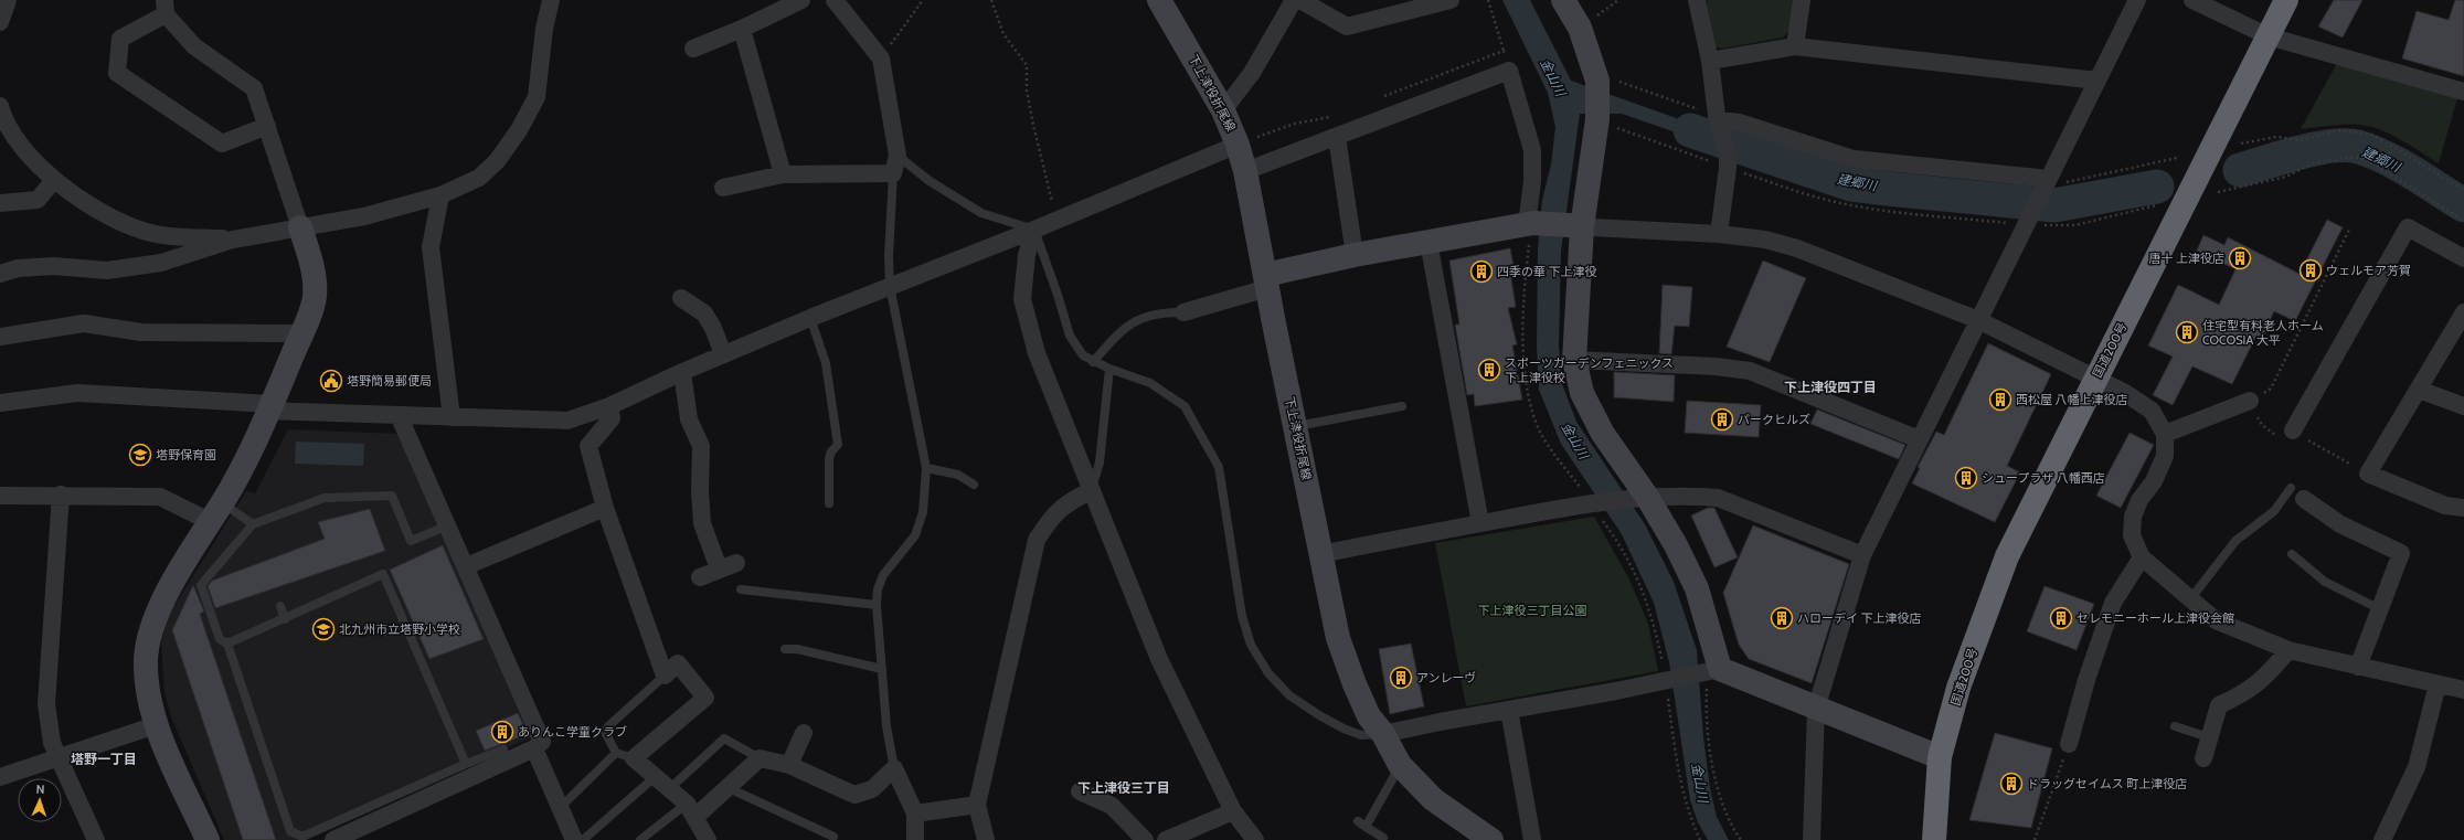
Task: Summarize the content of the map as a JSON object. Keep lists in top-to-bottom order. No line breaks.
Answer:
{"streets":{"highway":["国道200号"],"street":["下上津役折尾線"]},"districts":["下上津役四丁目","塔野一丁目","下上津役三丁目"],"water":["金山川","建郷川"],"parks":["下上津役三丁目公園"],"places":{"building":["唐十 上津役店","ウェルモア芳賀","四季の華 下上津役","住宅型有料老人ホーム COCOSIA 大平","スポーツガーデンフェニックス 下上津役校","西松屋 八幡上津役店","パークヒルズ","シュープラザ 八幡西店","ハローデイ 下上津役店","セレモニーホール上津役会館","アンレーヴ","ありんこ学童クラブ","ドラッグセイムス 町上津役店"],"public building":["塔野簡易郵便局"],"school or university":["塔野保育園","北九州市立塔野小学校"]},"north":"top"}
